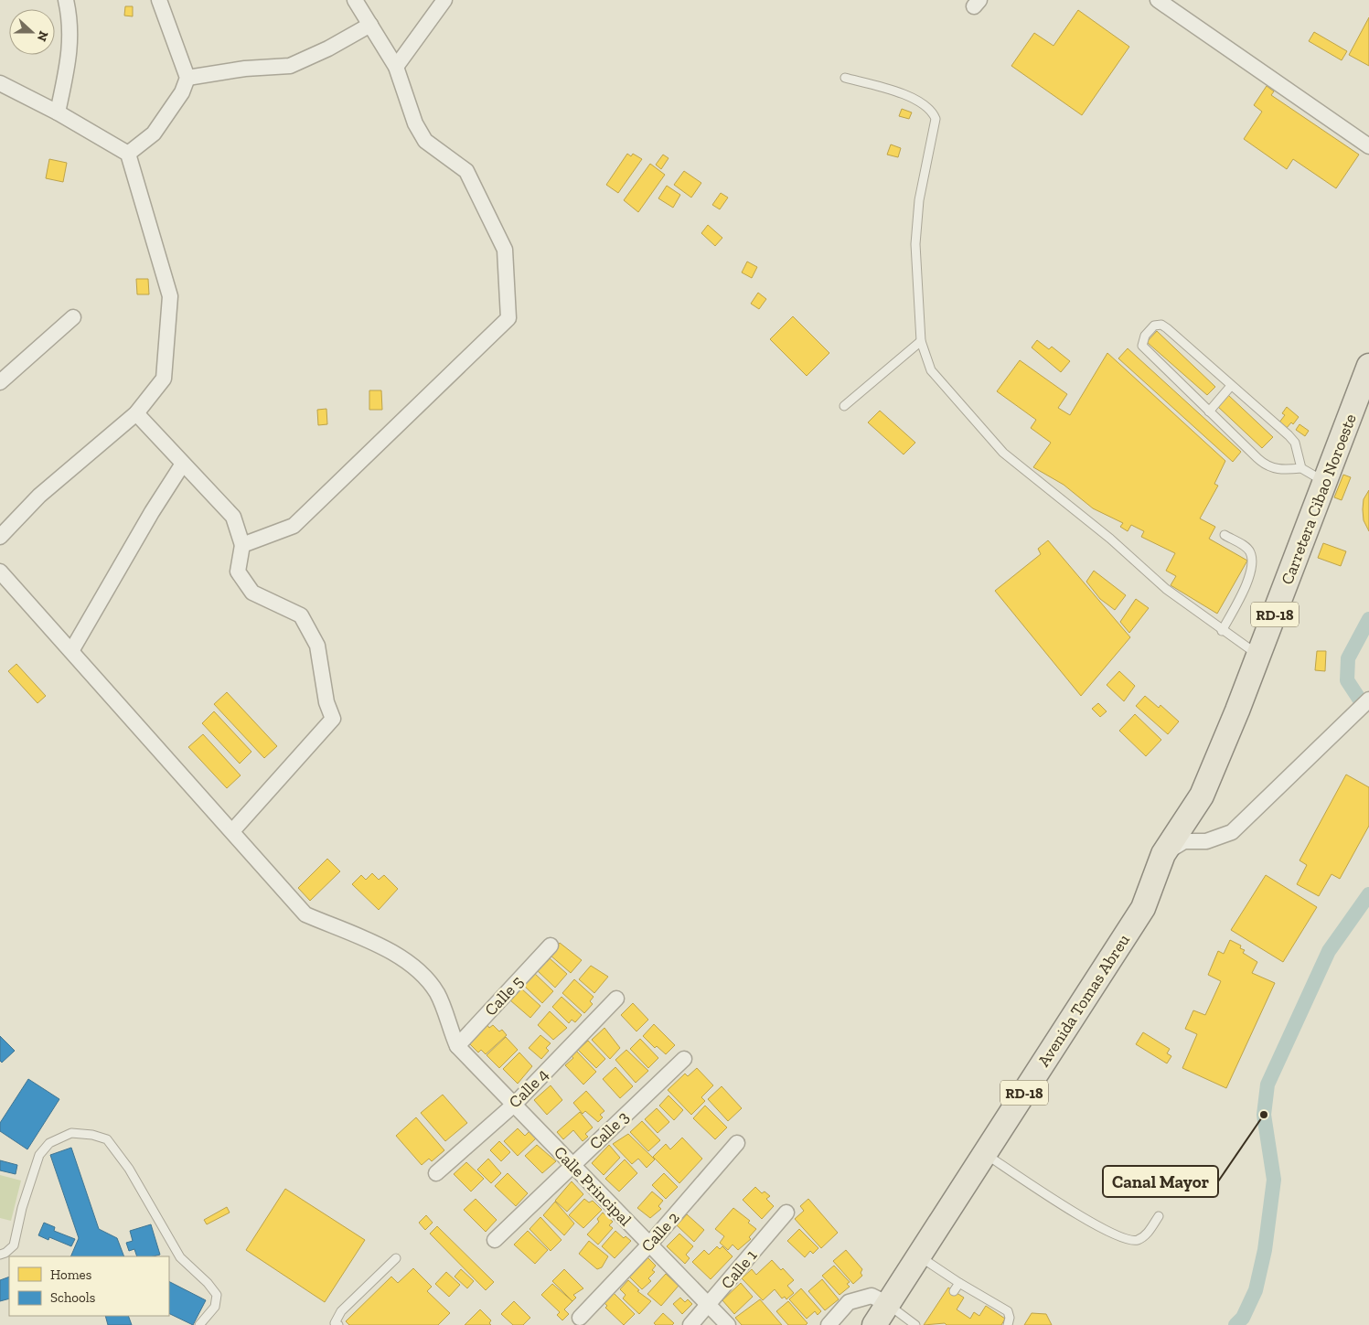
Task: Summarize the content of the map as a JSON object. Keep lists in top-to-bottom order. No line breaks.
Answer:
{"streets":{"main road":["Carretera Cibao Noroeste","RD-18","Avenida Tomas Abreu"],"street":["Calle 5","Calle 4","Calle 3","Calle Principal","Calle 2","Calle 1"]},"crossings":[["Carretera Cibao Noroeste","Avenida Tomas Abreu"],["Calle 5","Calle Principal"],["Calle 4","Calle Principal"],["Calle 3","Calle Principal"],["Calle Principal","Calle 2"],["Calle Principal","Calle 1"]],"places":["Canal Mayor"],"legend":["Homes","Schools"],"north":"right"}
